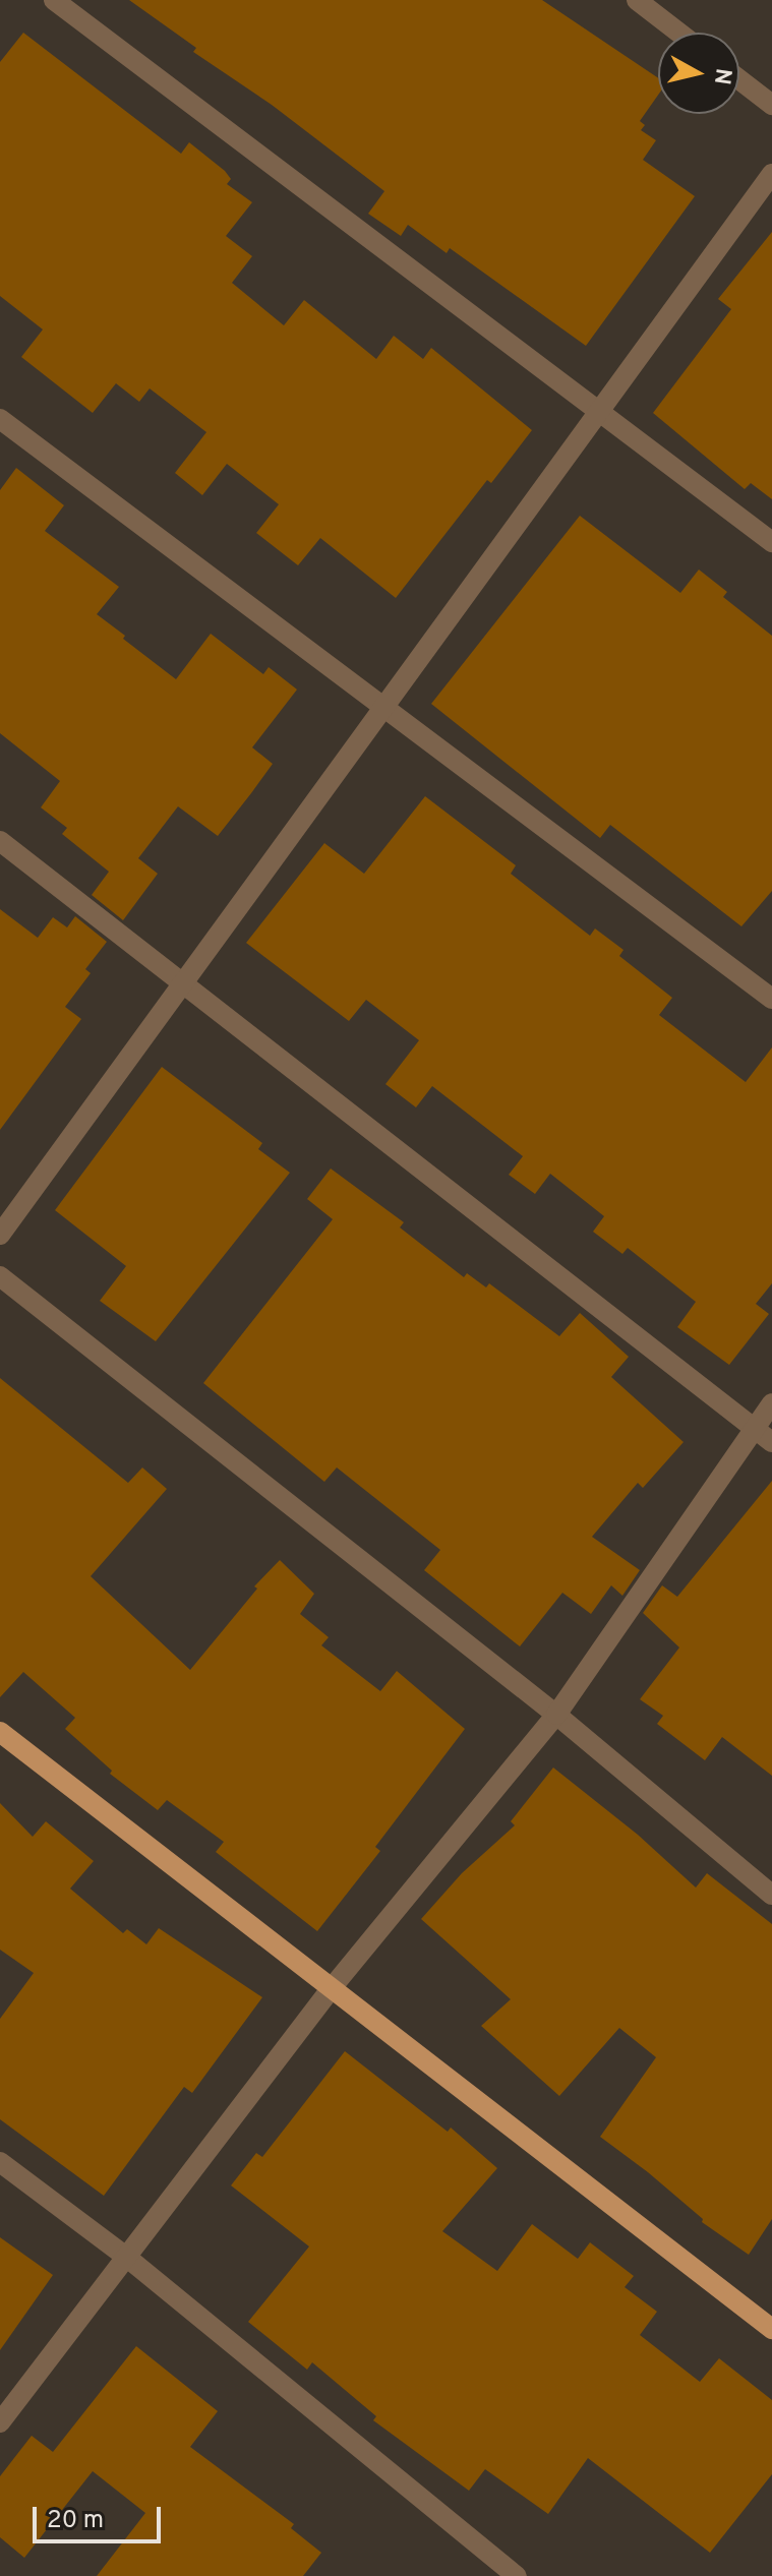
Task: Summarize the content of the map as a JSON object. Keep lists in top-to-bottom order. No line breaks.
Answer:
{"scale_bar":"20 m","north":"right"}
